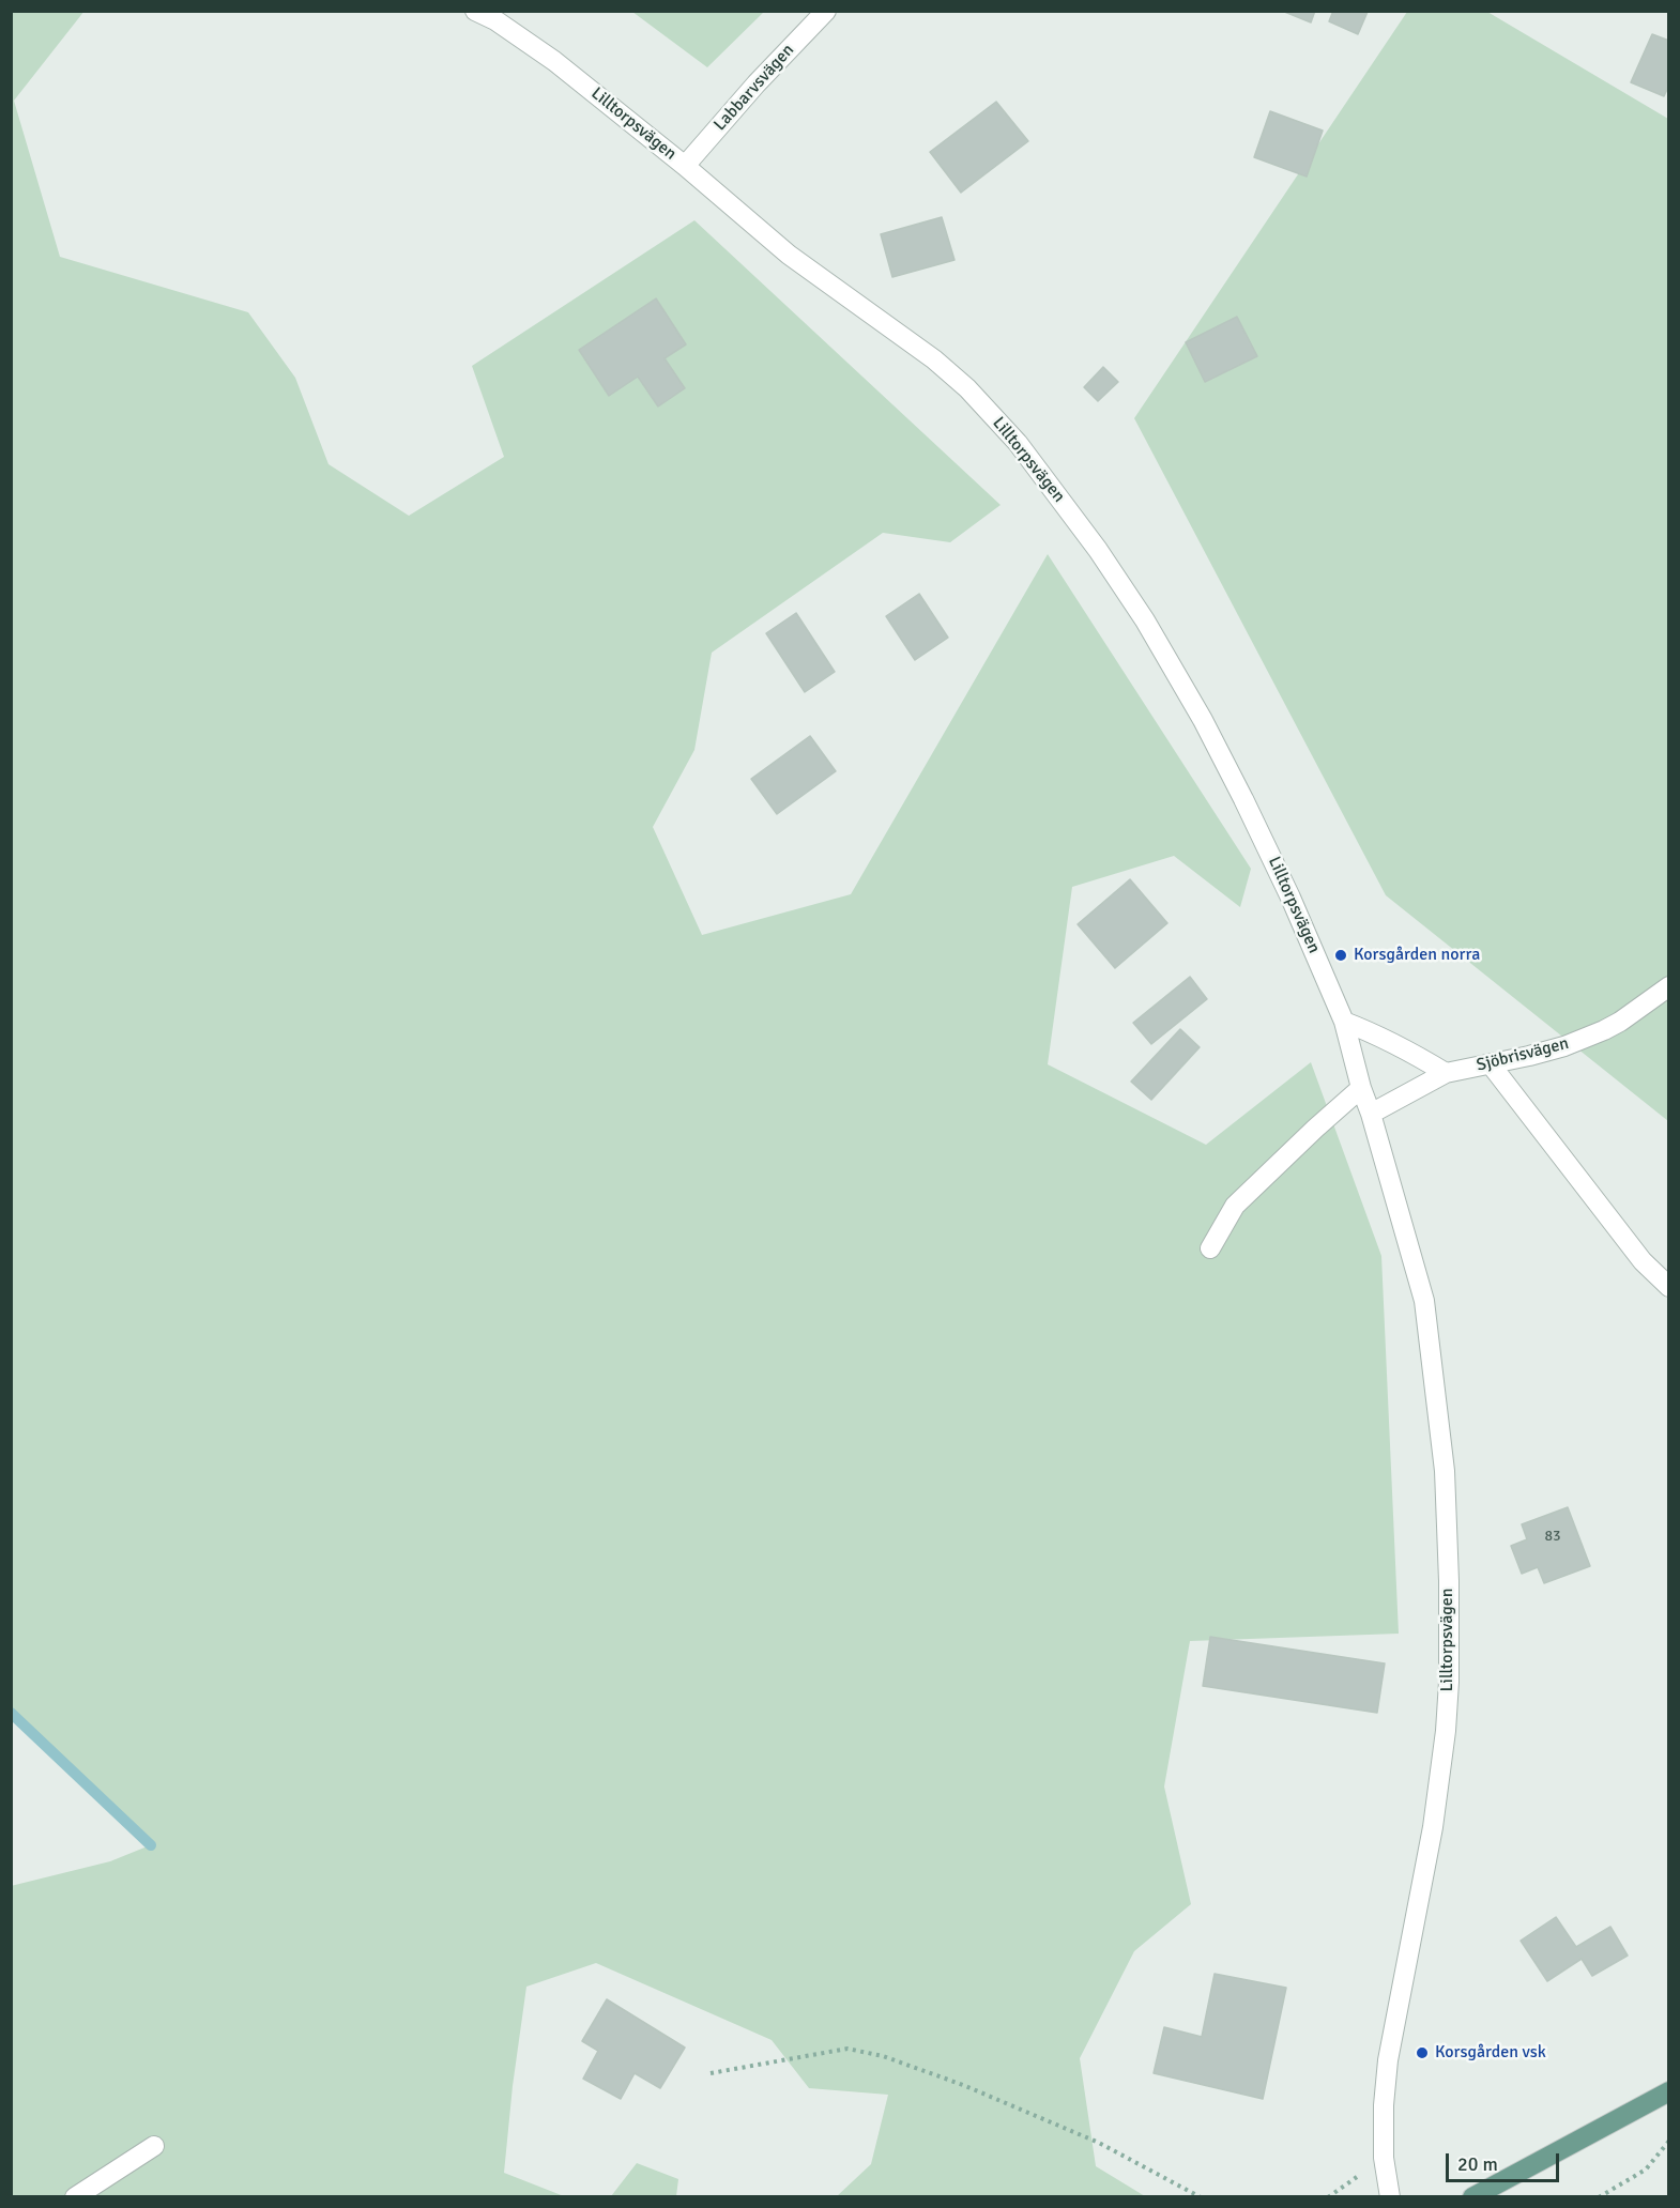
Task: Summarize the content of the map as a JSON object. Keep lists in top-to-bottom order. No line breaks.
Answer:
{"streets":{"street":["Labbarvsvägen","Lilltorpsvägen","Sjöbrisvägen"]},"crossings":[["Labbarvsvägen","Lilltorpsvägen"],["Lilltorpsvägen","Sjöbrisvägen"]],"places":["Korsgården norra","Korsgården vsk"],"house_numbers":["83"],"scale_bar":"20 m"}
